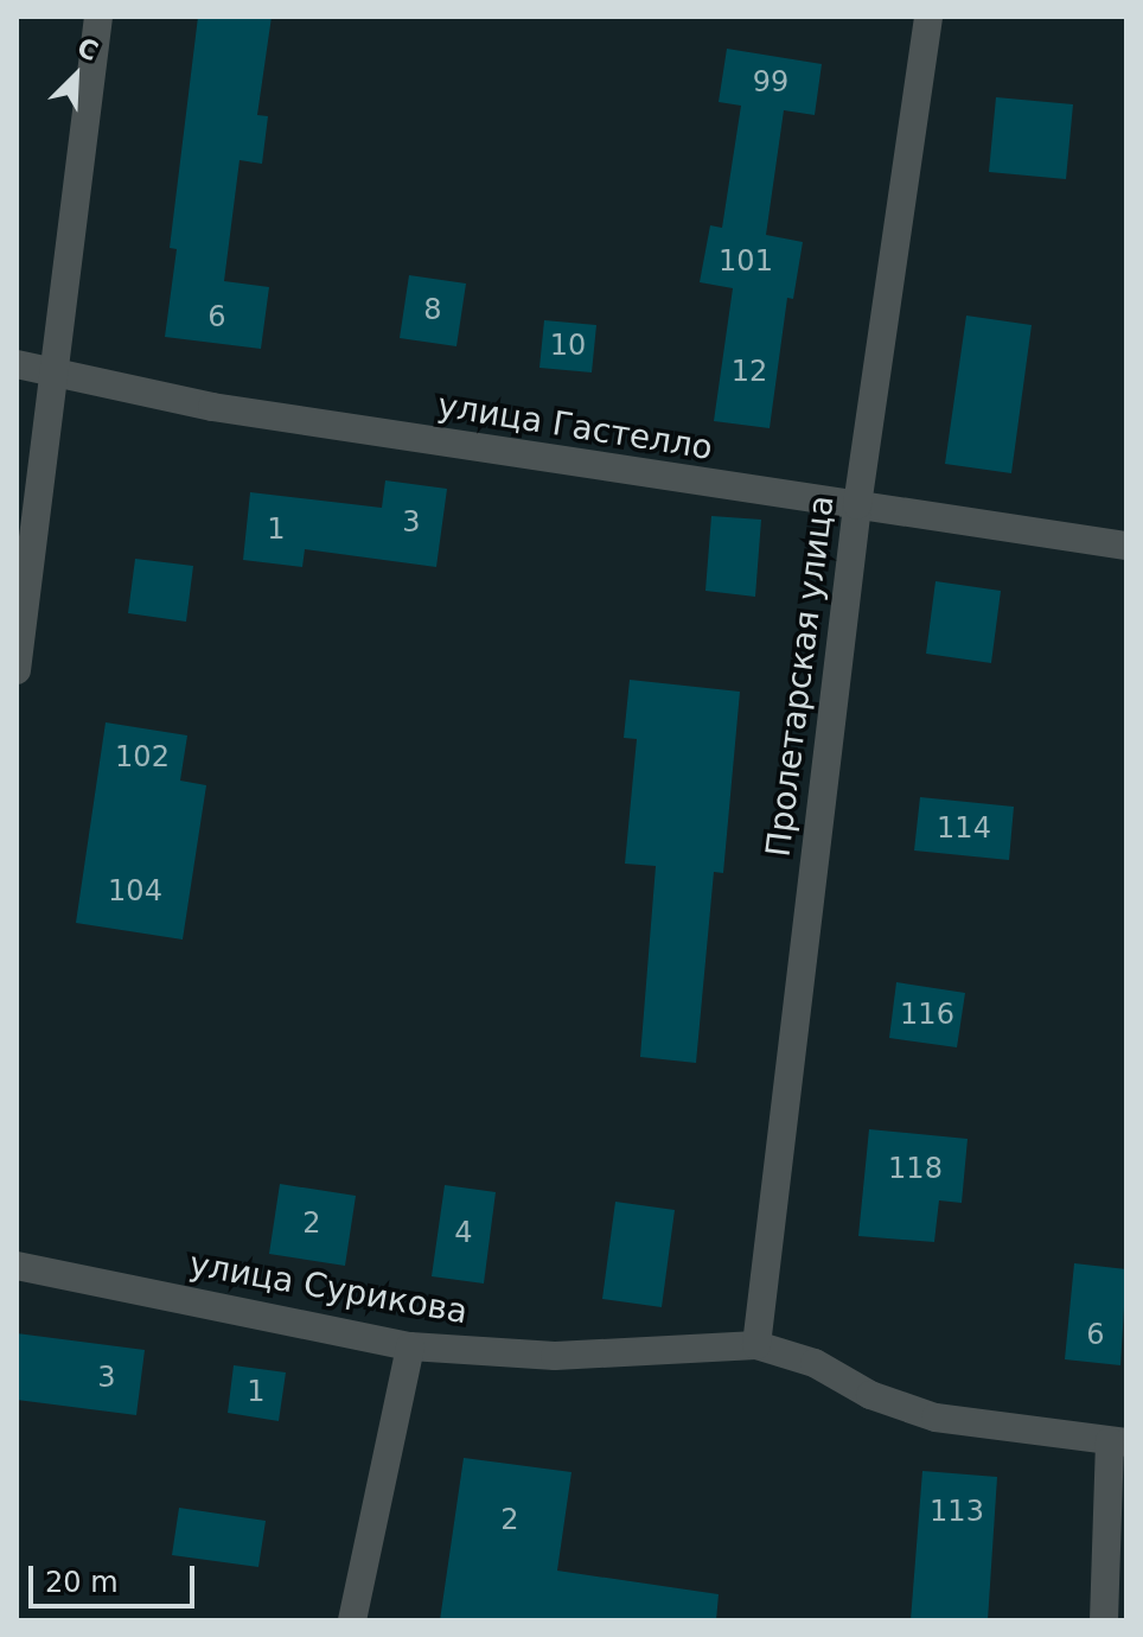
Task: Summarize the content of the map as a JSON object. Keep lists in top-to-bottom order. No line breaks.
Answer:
{"streets":{"street":["улица Гастелло","Пролетарская улица","улица Сурикова"]},"crossings":[["улица Гастелло","Пролетарская улица"],["Пролетарская улица","улица Сурикова"]],"house_numbers":["99","101","8","6","10","12","3","1","102","114","104","116","118","2","4","6","3","1","113","2"],"scale_bar":"20 m","north":"top right"}
